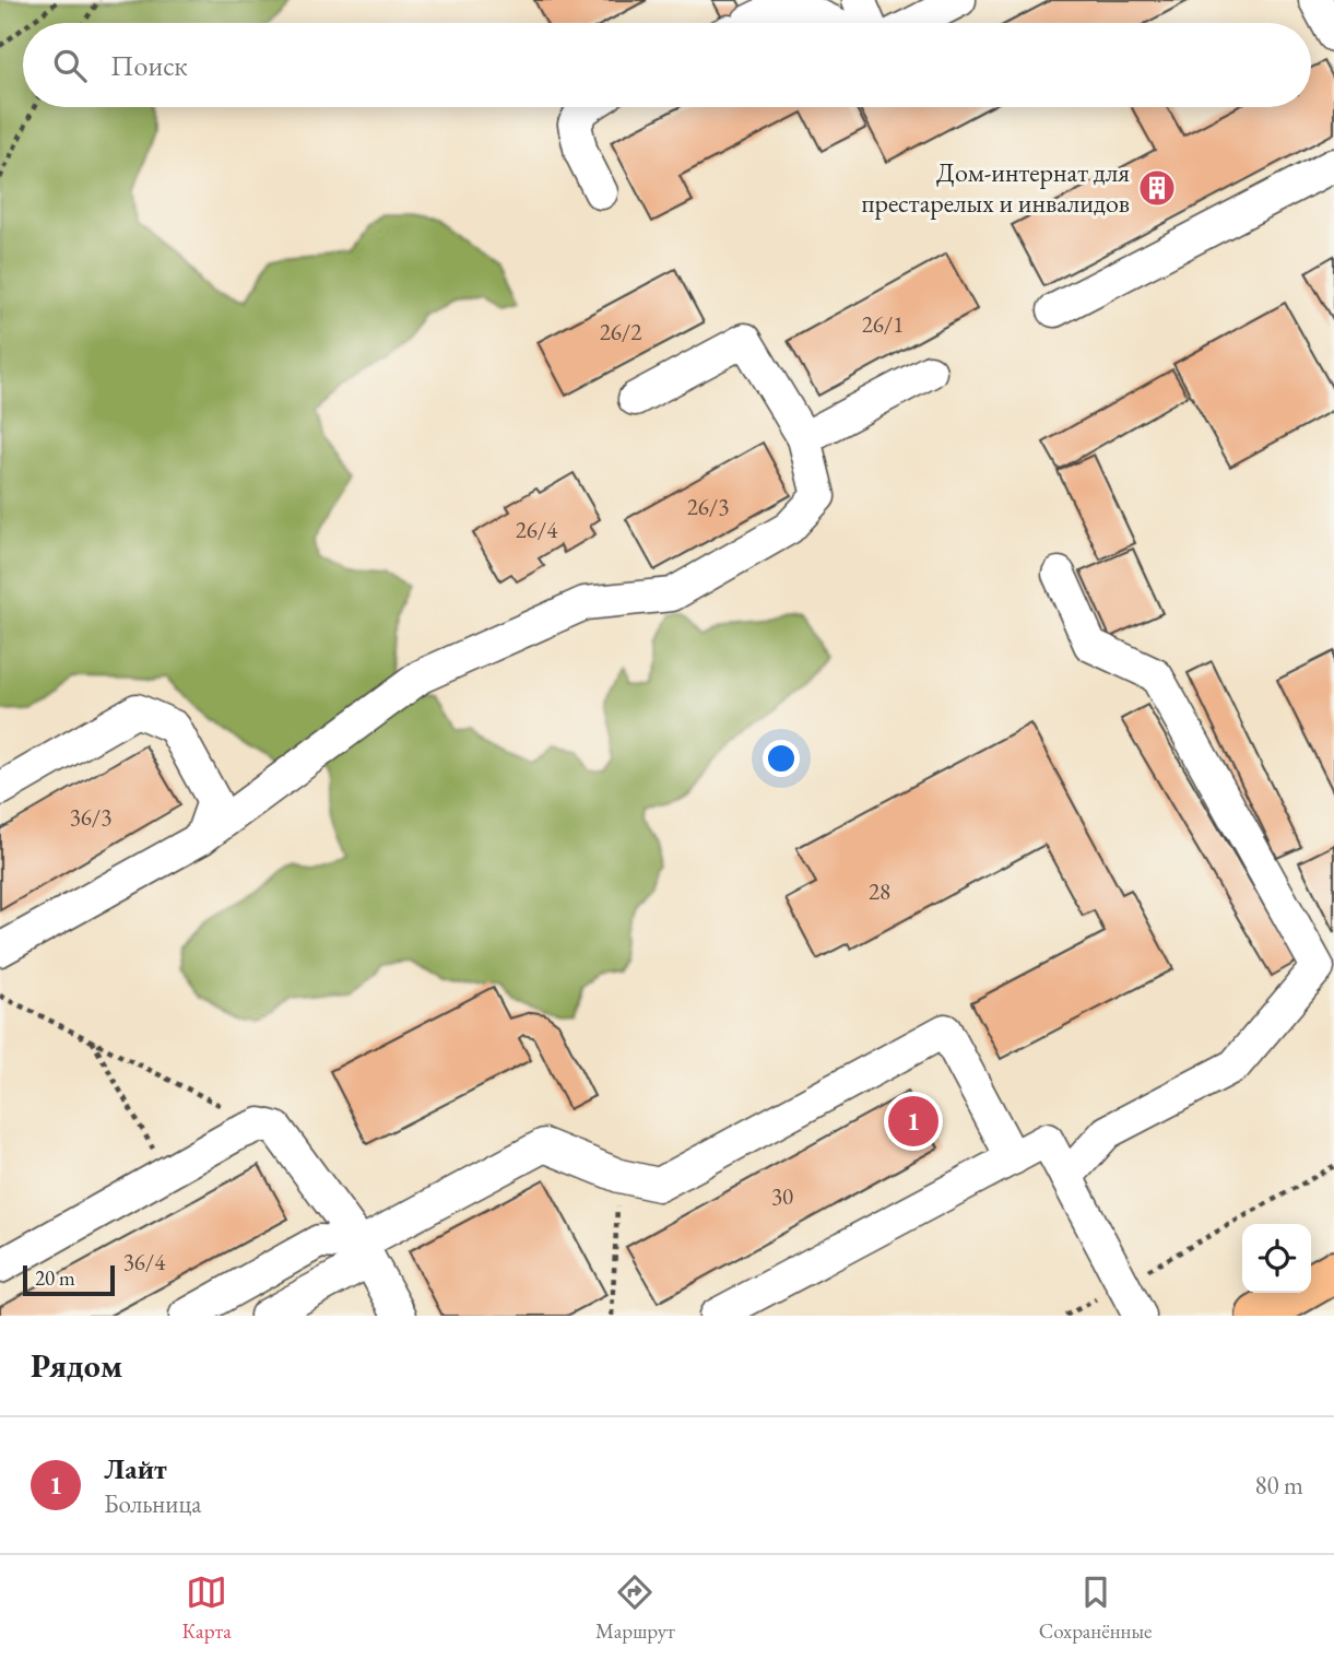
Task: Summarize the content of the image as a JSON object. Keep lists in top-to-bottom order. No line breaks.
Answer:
{"places":{"building":["Дом-интернат для престарелых и инвалидов"]},"house_numbers":["26/1","26/2","26/3","26/4","36/3","28","30","36/4"],"scale_bar":"20 m","page":{"search":"Поиск","pins":"1","scale":"20 m","heading":"Рядом","list":[{"mark":"1","name":"Лайт","note":"Больница","value":"80 m"}],"nav":["Карта","Маршрут","Сохранённые"]}}
